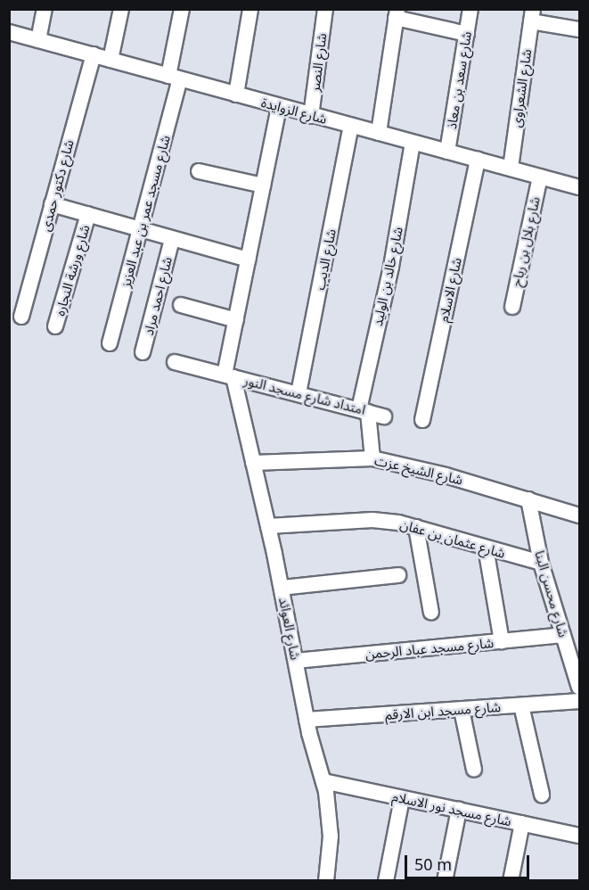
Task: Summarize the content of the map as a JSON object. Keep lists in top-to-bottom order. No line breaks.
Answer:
{"streets":{"street":["شارع النصر","شارع سعد بن معاذ","شارع الشعراوى","شارع الزوايدة","شارع دكتور حمدى","شارع مسجد عمر بن عبد العزيز","شارع بلال بن رباح","شارع الديب","شارع ورشة النجاره","شارع خالد بن الوليد","شارع الاسلام","شارع احمد مراد","امتداد شارع مسجد النور","شارع الشيخ عزت","شارع عثمان بن عفان","شارع محسن البنا","شارع العوائد","شارع مسجد عباد الرحمن","شارع مسجد ابن الارقم","شارع مسجد نور الاسلام"]},"crossings":[["شارع النصر","شارع الزوايدة"],["شارع سعد بن معاذ","شارع الزوايدة"],["شارع الشعراوى","شارع الزوايدة"],["شارع الزوايدة","شارع دكتور حمدى"],["شارع الزوايدة","شارع مسجد عمر بن عبد العزيز"],["شارع الزوايدة","شارع بلال بن رباح"],["شارع الزوايدة","شارع الديب"],["شارع الزوايدة","شارع خالد بن الوليد"],["شارع الزوايدة","شارع الاسلام"],["شارع الديب","امتداد شارع مسجد النور"],["شارع خالد بن الوليد","امتداد شارع مسجد النور"],["شارع خالد بن الوليد","شارع الشيخ عزت"],["امتداد شارع مسجد النور","شارع العوائد"],["شارع الشيخ عزت","شارع محسن البنا"],["شارع الشيخ عزت","شارع العوائد"],["شارع عثمان بن عفان","شارع محسن البنا"],["شارع عثمان بن عفان","شارع العوائد"],["شارع محسن البنا","شارع مسجد عباد الرحمن"],["شارع العوائد","شارع مسجد عباد الرحمن"],["شارع العوائد","شارع مسجد ابن الارقم"],["شارع العوائد","شارع مسجد نور الاسلام"]],"scale_bar":"50 m"}
